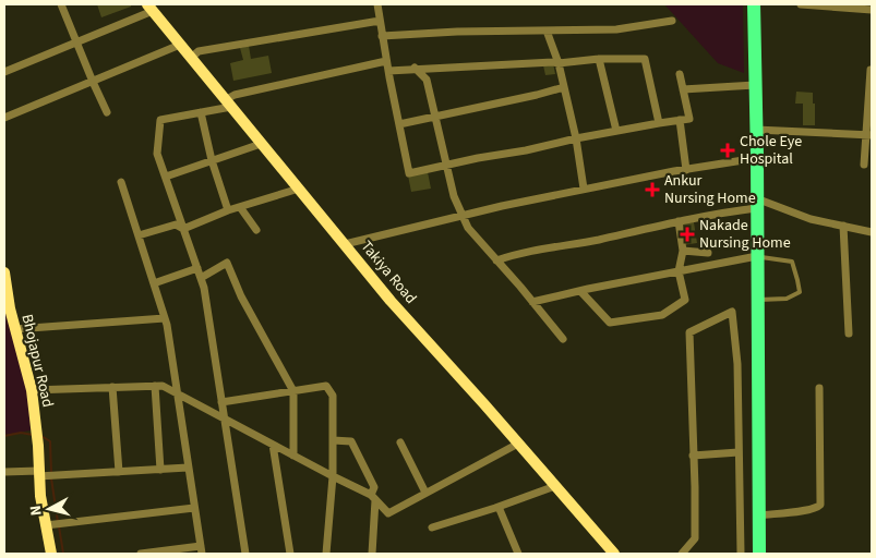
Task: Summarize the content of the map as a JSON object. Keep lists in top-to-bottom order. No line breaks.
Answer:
{"streets":{"main road":["Takiya Road","Bhojapur Road"]},"places":{"health":["Chole Eye Hospital","Ankur Nursing Home","Nakade Nursing Home"]},"north":"left"}
